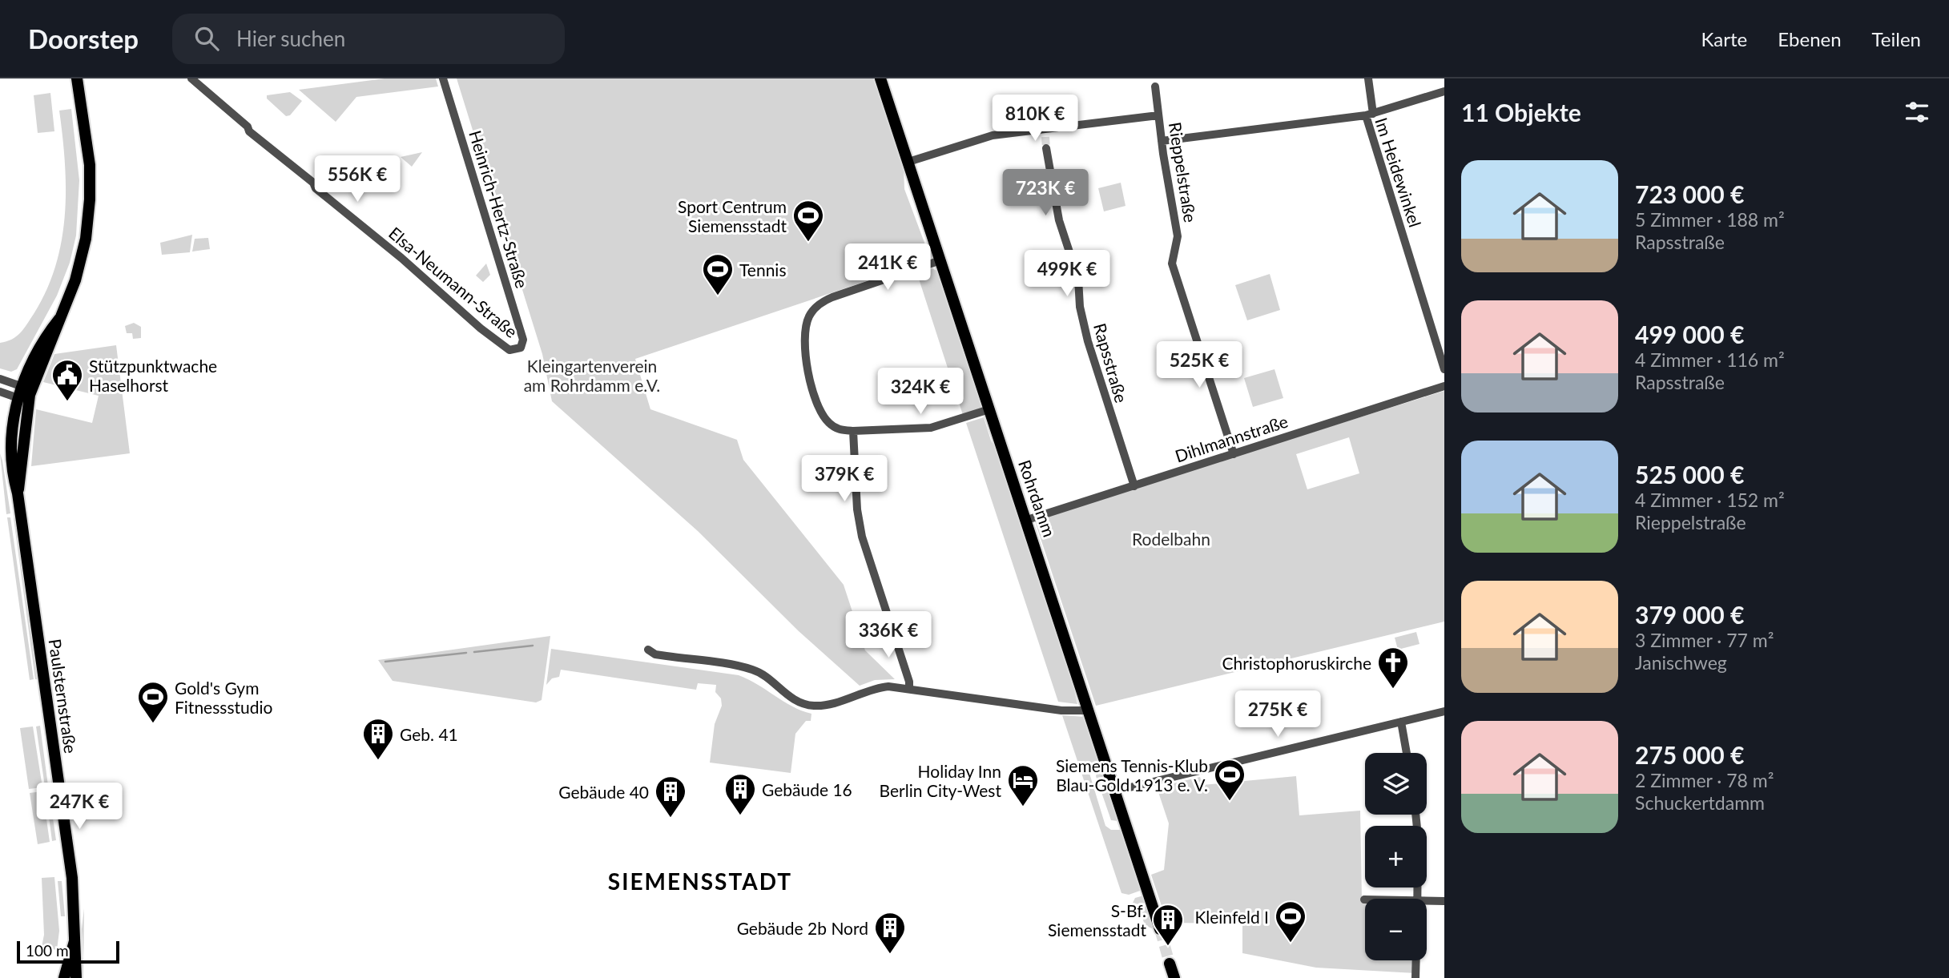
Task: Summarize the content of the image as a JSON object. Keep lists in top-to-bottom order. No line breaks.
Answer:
{"streets":{"main road":["Rohrdamm","Paulsternstraße"],"street":["Rieppelstraße","Im Heidewinkel","Heinrich-Hertz-Straße","Elsa-Neumann-Straße","Rapsstraße","Dihlmannstraße"]},"crossings":[["Rieppelstraße","Im Heidewinkel"],["Rieppelstraße","Dihlmannstraße"],["Heinrich-Hertz-Straße","Elsa-Neumann-Straße"],["Rapsstraße","Dihlmannstraße"],["Dihlmannstraße","Rohrdamm"]],"districts":["SIEMENSSTADT"],"parks":["Kleingartenverein am Rohrdamm e.V.","Rodelbahn"],"places":{"sports":["Sport Centrum Siemensstadt","Tennis","Gold's Gym Fitnessstudio","Siemens Tennis-Klub Blau-Gold 1913 e. V.","Kleinfeld I"],"public building":["Stützpunktwache Haselhorst"],"church":["Christophoruskirche"],"building":["Geb. 41","Gebäude 16","Gebäude 40","S-Bf. Siemensstadt","Gebäude 2b Nord"],"hotel":["Holiday Inn Berlin City-West"]},"scale_bar":"100 m","page":{"header":"Doorstep","search":"Hier suchen","nav":["Karte","Ebenen","Teilen"],"heading":"11 Objekte","price":["810K €","556K €","723K €","241K €","499K €","525K €","324K €","379K €","336K €","275K €","247K €"],"list":[{"name":"723 000 €","note":"5 Zimmer · 188 m² · Rapsstraße"},{"name":"499 000 €","note":"4 Zimmer · 116 m² · Rapsstraße"},{"name":"525 000 €","note":"4 Zimmer · 152 m² · Rieppelstraße"},{"name":"379 000 €","note":"3 Zimmer · 77 m² · Janischweg"},{"name":"275 000 €","note":"2 Zimmer · 78 m² · Schuckertdamm"}],"map_buttons":["+","−"],"scale":"100 m"}}
